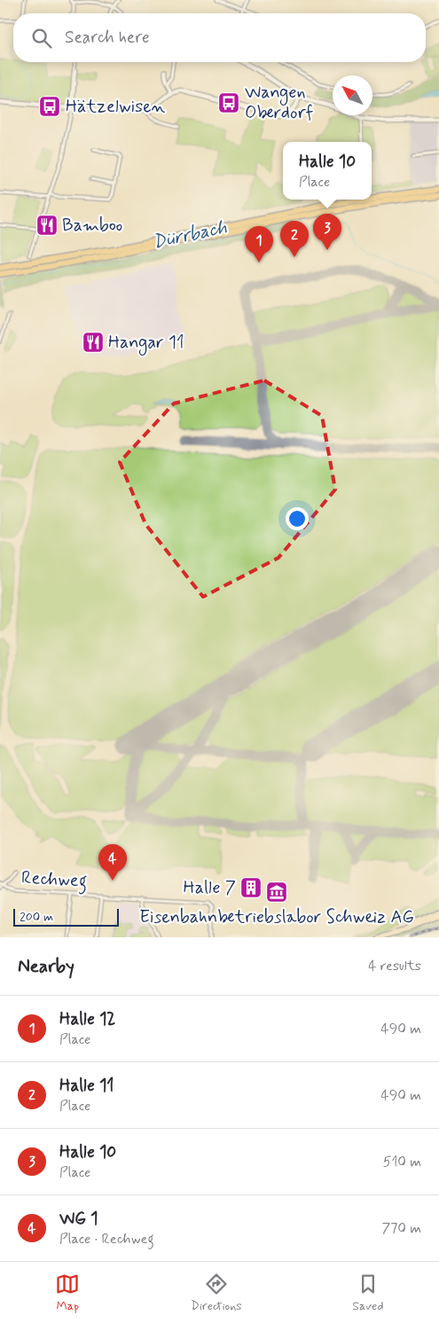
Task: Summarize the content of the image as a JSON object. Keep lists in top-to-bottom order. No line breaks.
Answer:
{"streets":{"street":["Rechweg"]},"water":["Dürrbach"],"places":{"bus stop":["Wangen Oberdorf","Hätzelwisen"],"restaurant":["Bamboo","Hangar 11"],"building":["Halle 7"],"museum":["Eisenbahnbetriebslabor Schweiz AG"]},"scale_bar":"200 m","north":"top left","page":{"search":"Search here","popup":["Halle 10","Place"],"pins":["3","2","1","4"],"scale":"200 m","heading":["Nearby","4 results"],"list":[{"mark":"1","name":"Halle 12","note":"Place","value":"490 m"},{"mark":"2","name":"Halle 11","note":"Place","value":"490 m"},{"mark":"3","name":"Halle 10","note":"Place","value":"510 m"},{"mark":"4","name":"WG 1","note":"Place · Rechweg","value":"770 m"}],"nav":["Map","Directions","Saved"]}}
